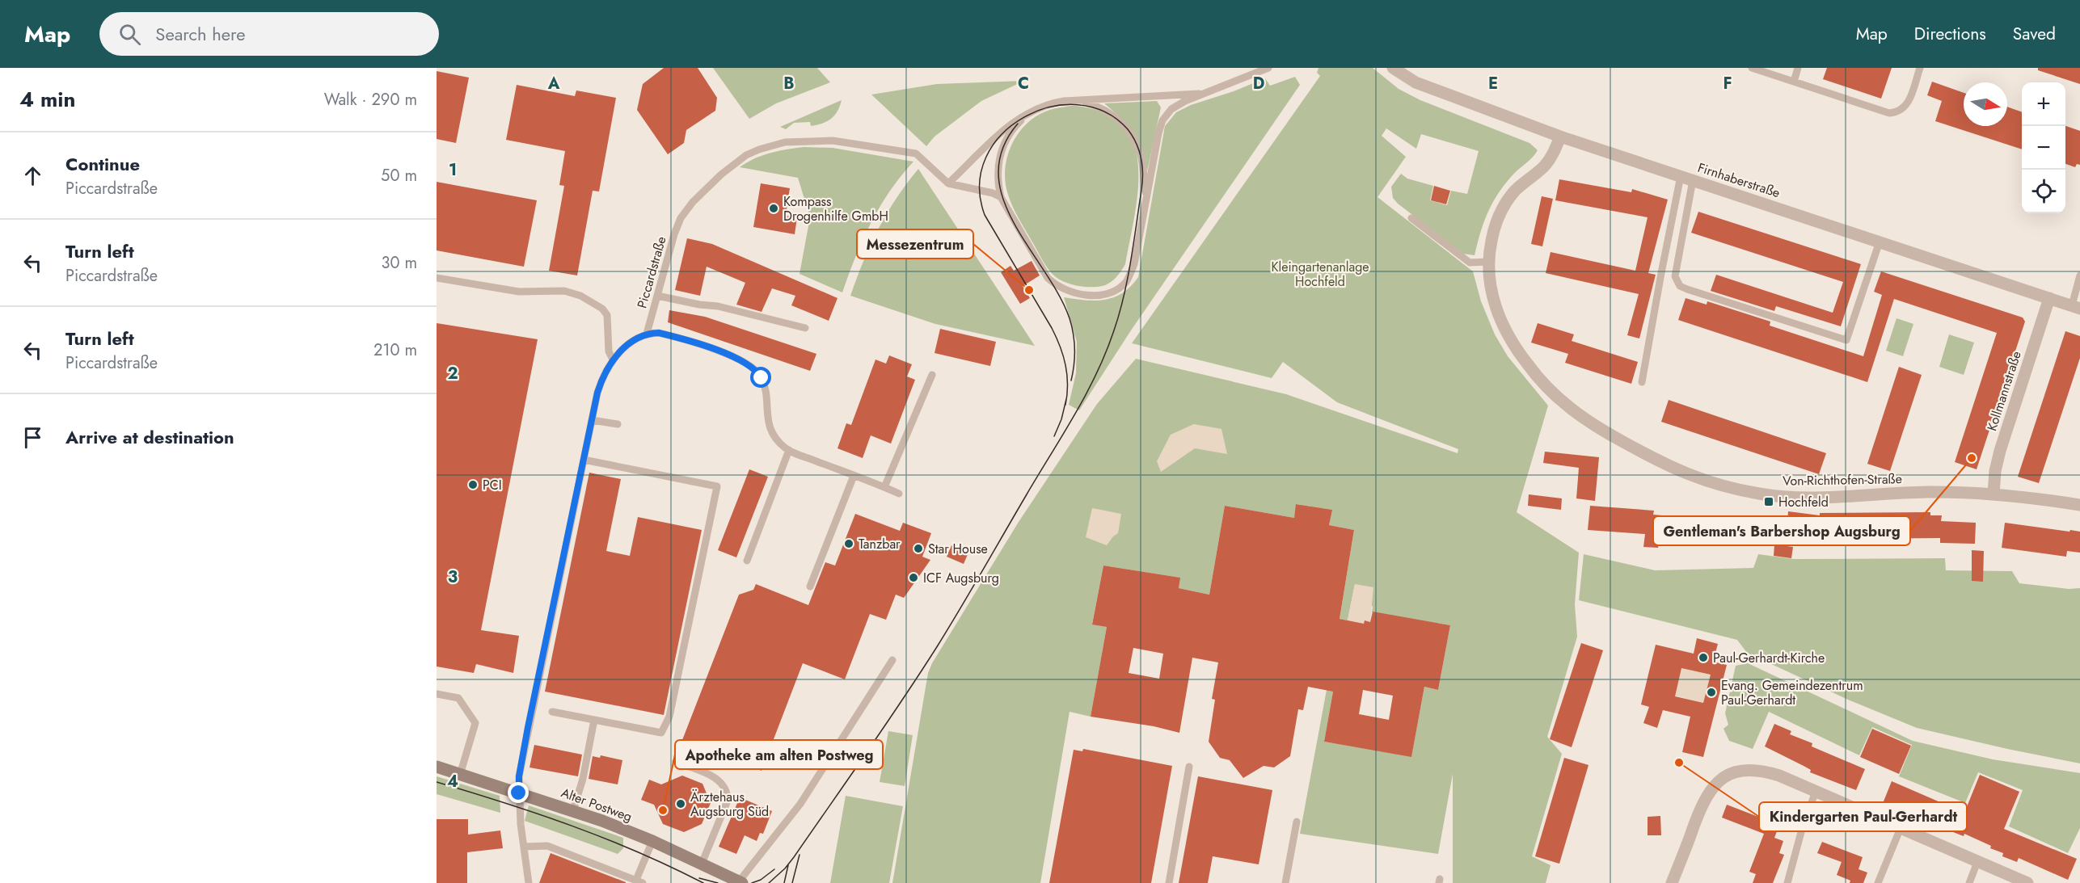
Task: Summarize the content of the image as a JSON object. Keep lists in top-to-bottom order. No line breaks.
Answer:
{"streets":{"street":["Firnhaberstraße","Kollmannstraße","Von-Richthofen-Straße","Alter Postweg"],"lane":["Piccardstraße"]},"crossings":[["Firnhaberstraße","Kollmannstraße"],["Firnhaberstraße","Von-Richthofen-Straße"],["Kollmannstraße","Von-Richthofen-Straße"]],"parks":["Kleingartenanlage Hochfeld"],"places":{"other":["Kompass Drogenhilfe GmbH","Messezentrum","Gentleman's Barbershop Augsburg","PCI","Tanzbar","Star House","ICF Augsburg","Paul-Gerhardt-Kirche","Evang. Gemeindezentrum Paul-Gerhardt","Kindergarten Paul-Gerhardt","Ärztehaus Augsburg Süd","Apotheke am alten Postweg"],"transit":["Hochfeld"]},"north":"right","page":{"header":"Map","search":"Search here","nav":["Map","Directions","Saved"],"heading":["4 min","Walk · 290 m"],"map_buttons":["+","−"],"list":[["Continue","Piccardstraße","50 m"],["Turn left","Piccardstraße","30 m"],["Turn left","Piccardstraße","210 m"],"Arrive at destination"]},"grid":{"columns":["A","B","C","D","E","F"],"rows":["1","2","3","4"]}}
